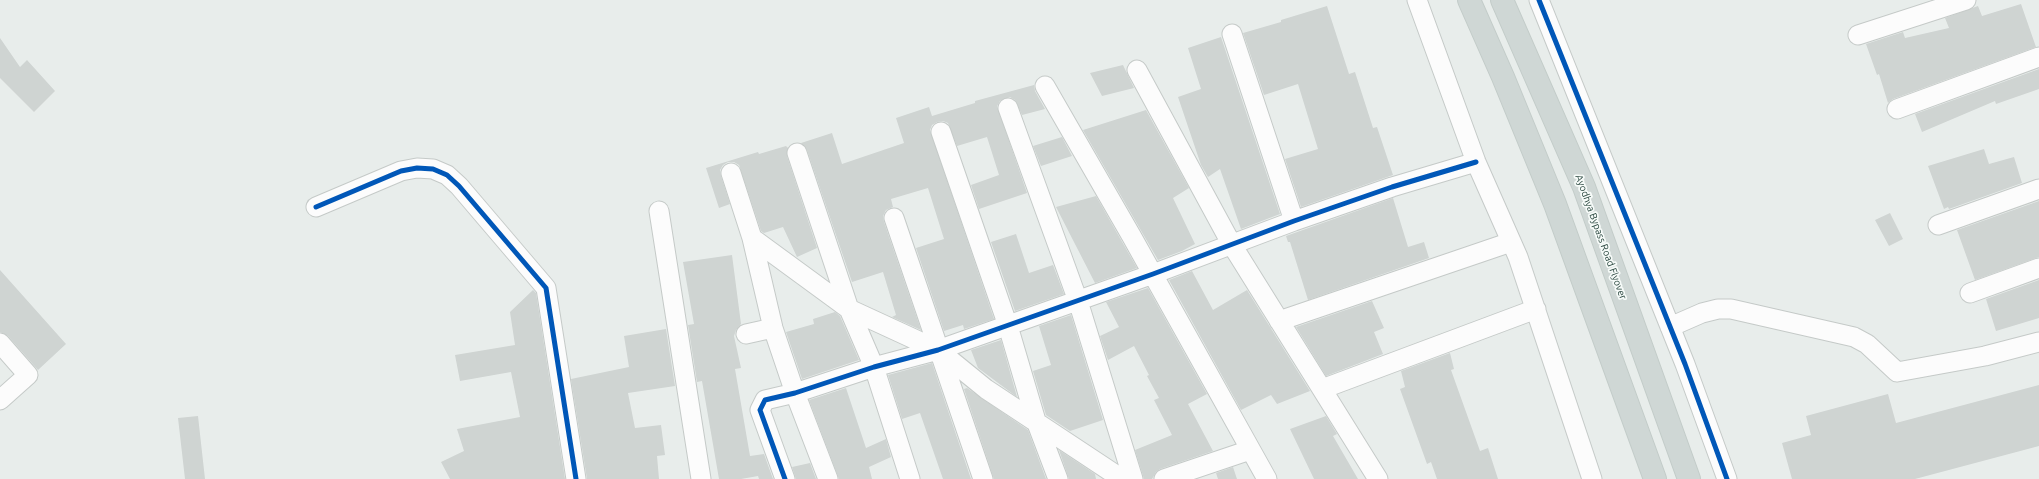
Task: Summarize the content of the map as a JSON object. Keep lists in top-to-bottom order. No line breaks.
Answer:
{"streets":{"main road":["Ayodhya Bypass Road Flyover"]}}
